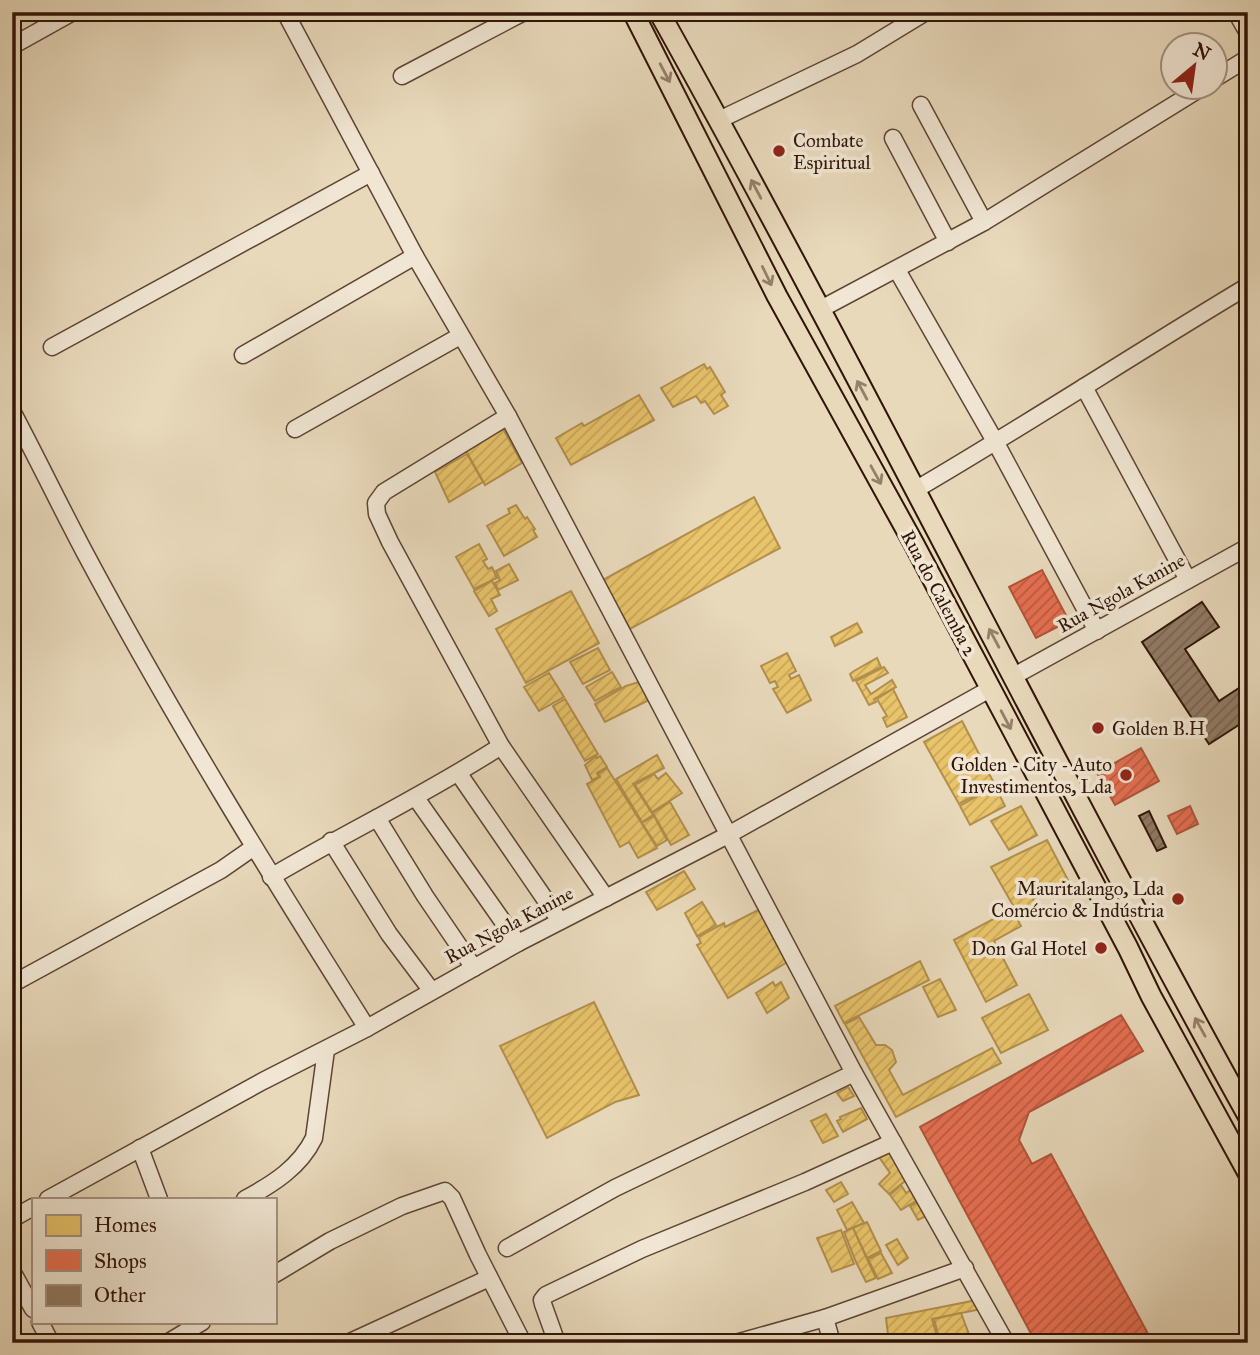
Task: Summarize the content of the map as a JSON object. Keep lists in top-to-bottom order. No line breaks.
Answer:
{"streets":{"main road":["Rua do Calemba 2"],"street":["Rua Ngola Kanine"]},"crossings":[["Rua do Calemba 2","Rua Ngola Kanine"]],"places":["Combate Espiritual","Golden B.H","Golden - City - Auto Investimentos, Lda","Mauritalango, Lda Comércio & Indústria","Don Gal Hotel"],"legend":["Homes","Shops","Other"],"north":"top right"}
